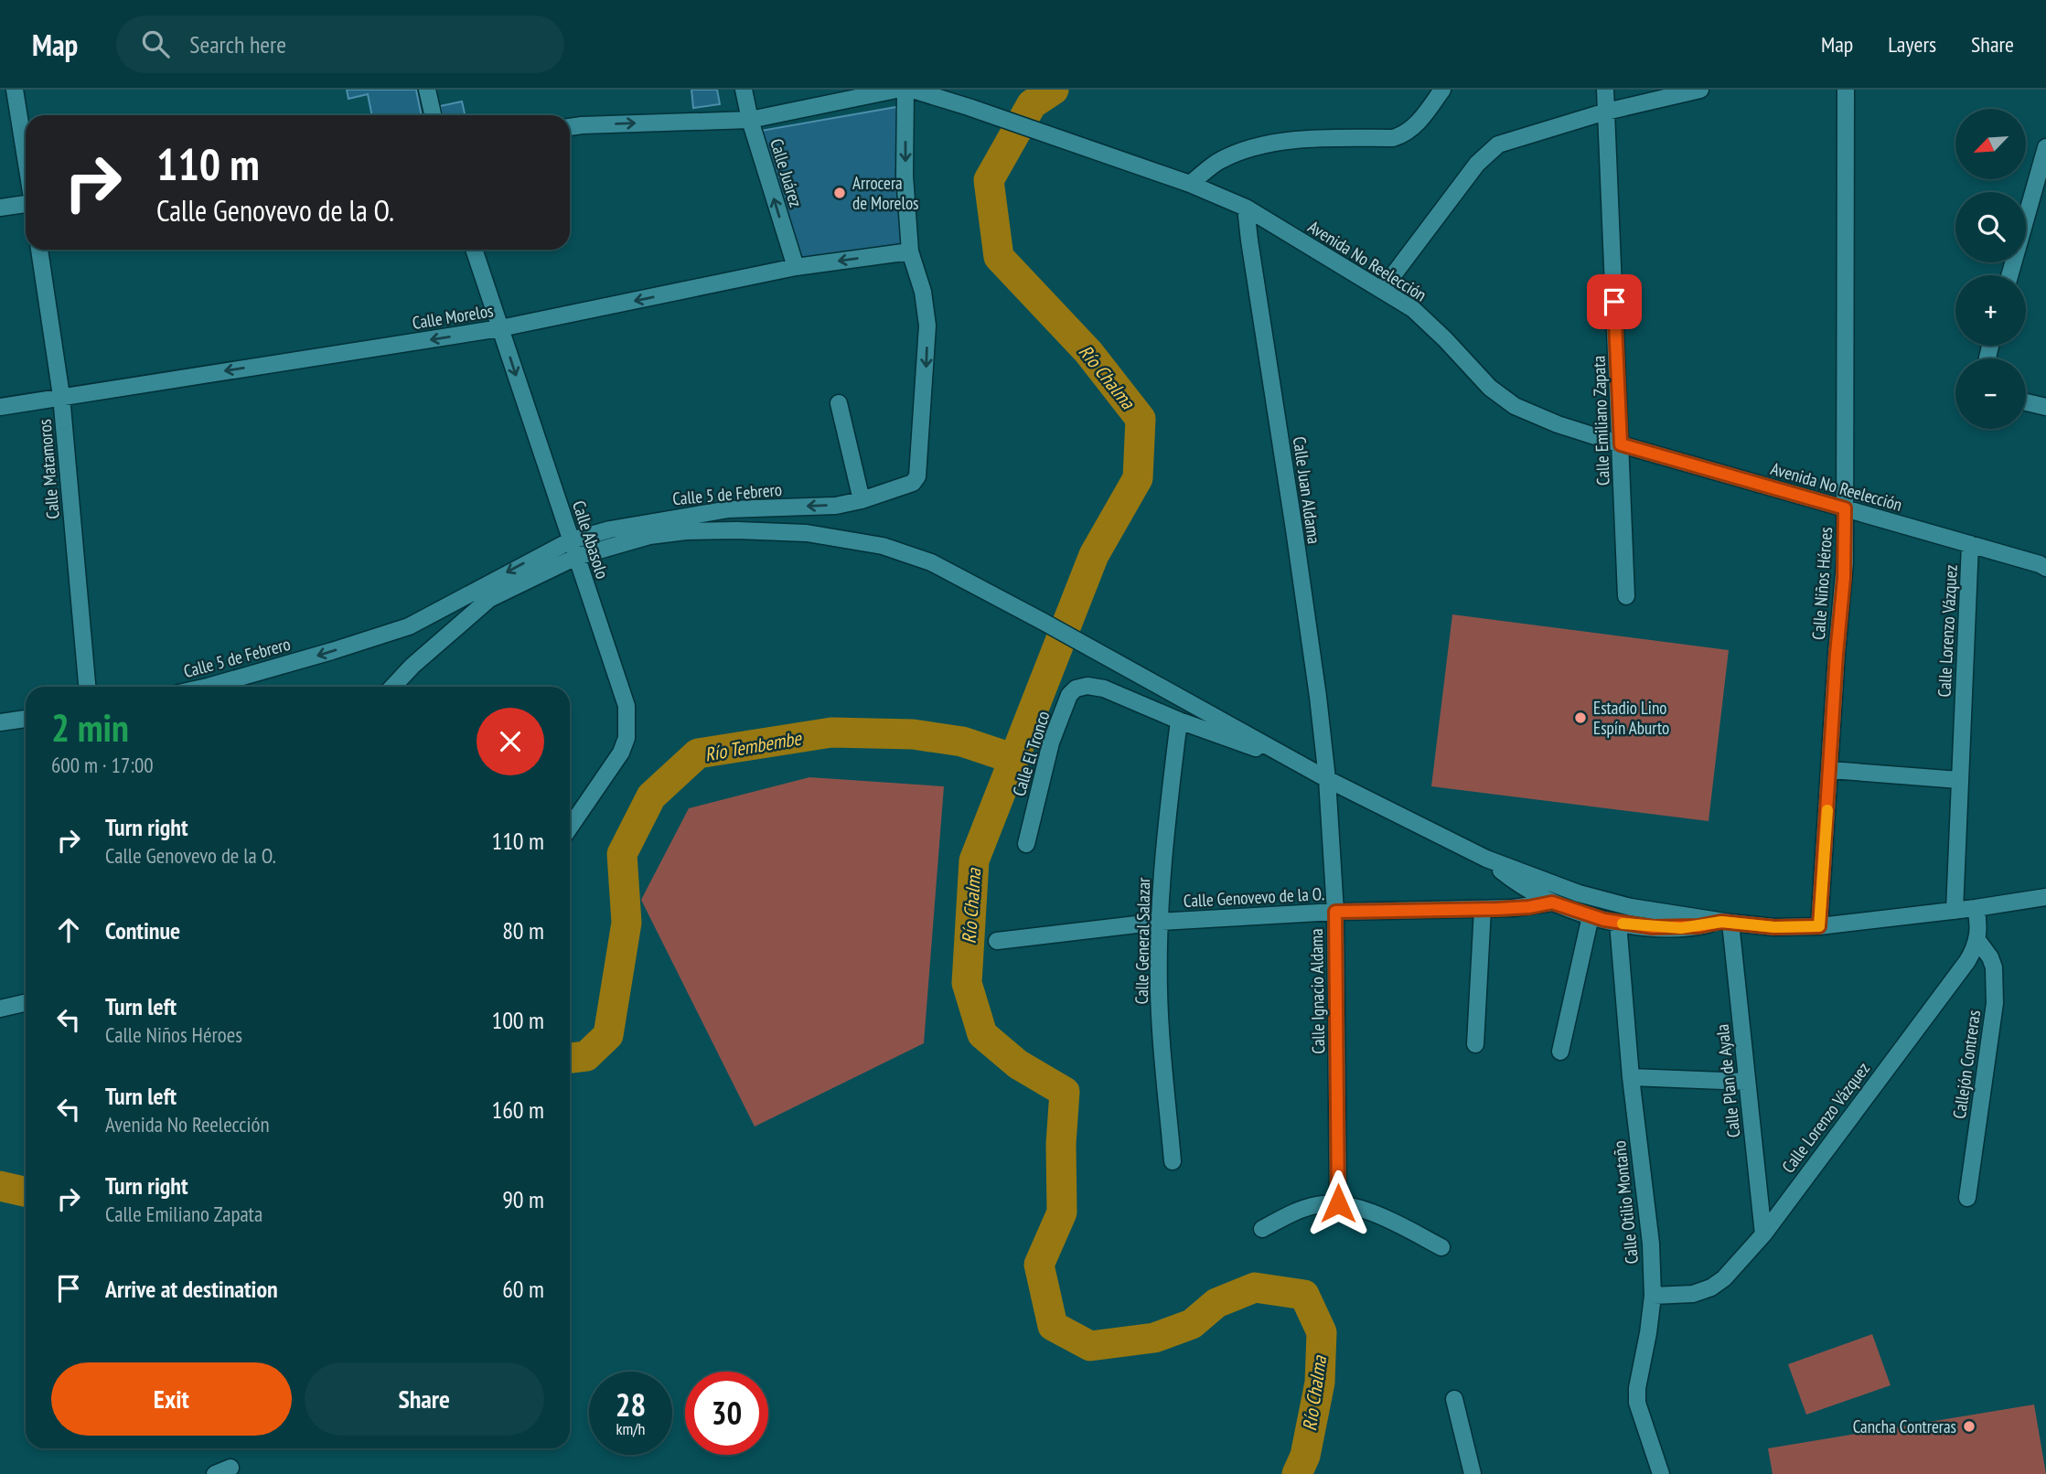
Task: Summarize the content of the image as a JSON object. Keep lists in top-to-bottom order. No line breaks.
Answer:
{"streets":{"street":["Calle Juárez","Avenida No Reelección","Calle Morelos","Calle Emiliano Zapata","Calle Matamoros","Calle Juan Aldama","Calle 5 de Febrero","Calle Abasolo","Calle Niños Héroes","Calle Lorenzo Vázquez","Calle El Tronco","Calle Genovevo de la O.","Calle General Salazar","Calle Ignacio Aldama","Callejón Contreras","Calle Plan de Ayala","Calle Otilio Montaño"]},"crossings":[["Calle Juárez","Calle Morelos"],["Avenida No Reelección","Calle Emiliano Zapata"],["Avenida No Reelección","Calle Juan Aldama"],["Avenida No Reelección","Calle Niños Héroes"],["Avenida No Reelección","Calle Lorenzo Vázquez"],["Calle Morelos","Calle Matamoros"],["Calle Morelos","Calle 5 de Febrero"],["Calle Morelos","Calle Abasolo"],["Calle Juan Aldama","Calle Ignacio Aldama"],["Calle 5 de Febrero","Calle Abasolo"],["Calle Lorenzo Vázquez","Callejón Contreras"],["Calle Lorenzo Vázquez","Calle Plan de Ayala"],["Calle Lorenzo Vázquez","Calle Otilio Montaño"],["Calle El Tronco","Calle General Salazar"],["Calle Genovevo de la O.","Calle General Salazar"],["Calle Genovevo de la O.","Calle Ignacio Aldama"]],"one_way":["Calle Juárez","Calle Morelos","Calle 5 de Febrero","Calle Abasolo"],"water":["Río Chalma","Río Tembembe"],"places":["Arrocera de Morelos","Estadio Lino Espín Aburto","Cancha Contreras"],"north":"bottom left","page":{"header":"Map","search":"Search here","nav":["Map","Layers","Share"],"map_buttons":["+","−"],"turn":["110 m","Calle Genovevo de la O."],"heading":["2 min","600 m · 17:00"],"list":[{"name":"Turn right","note":"Calle Genovevo de la O.","value":"110 m"},{"name":"Continue","value":"80 m"},{"name":"Turn left","note":"Calle Niños Héroes","value":"100 m"},{"name":"Turn left","note":"Avenida No Reelección","value":"160 m"},{"name":"Turn right","note":"Calle Emiliano Zapata","value":"90 m"},{"name":"Arrive at destination","value":"60 m"}],"buttons":["Exit","Share"],"speed":"28 km/h","limit":"30"}}
